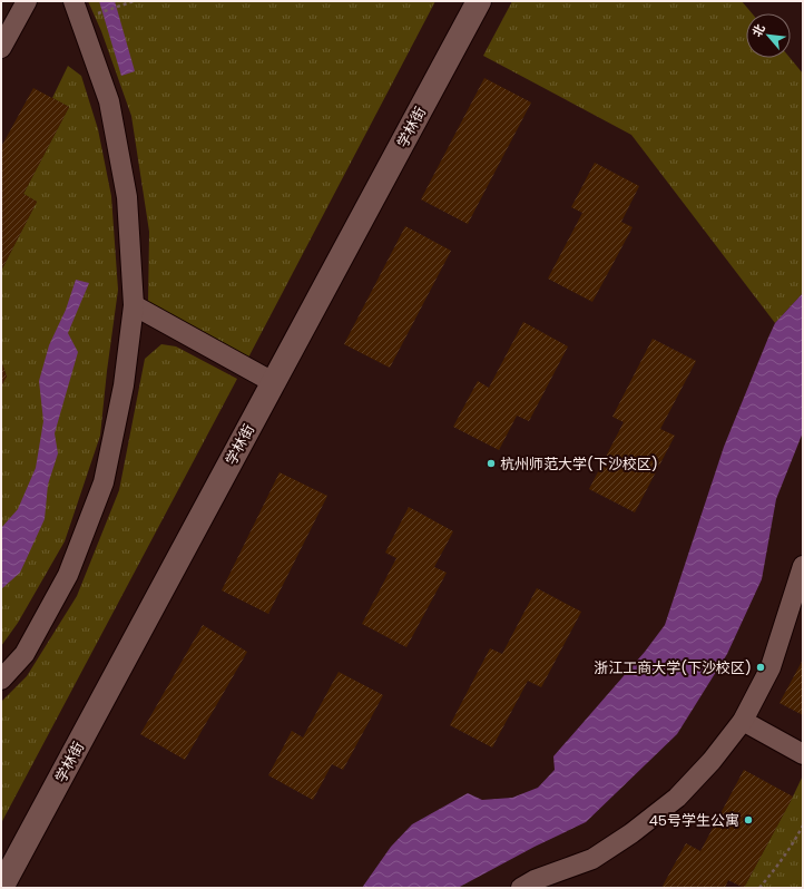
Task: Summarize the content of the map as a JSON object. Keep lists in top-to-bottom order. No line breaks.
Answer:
{"streets":{"main road":["学林街"]},"places":["杭州师范大学(下沙校区)","浙江工商大学(下沙校区)","45号学生公寓"],"north":"top left"}
